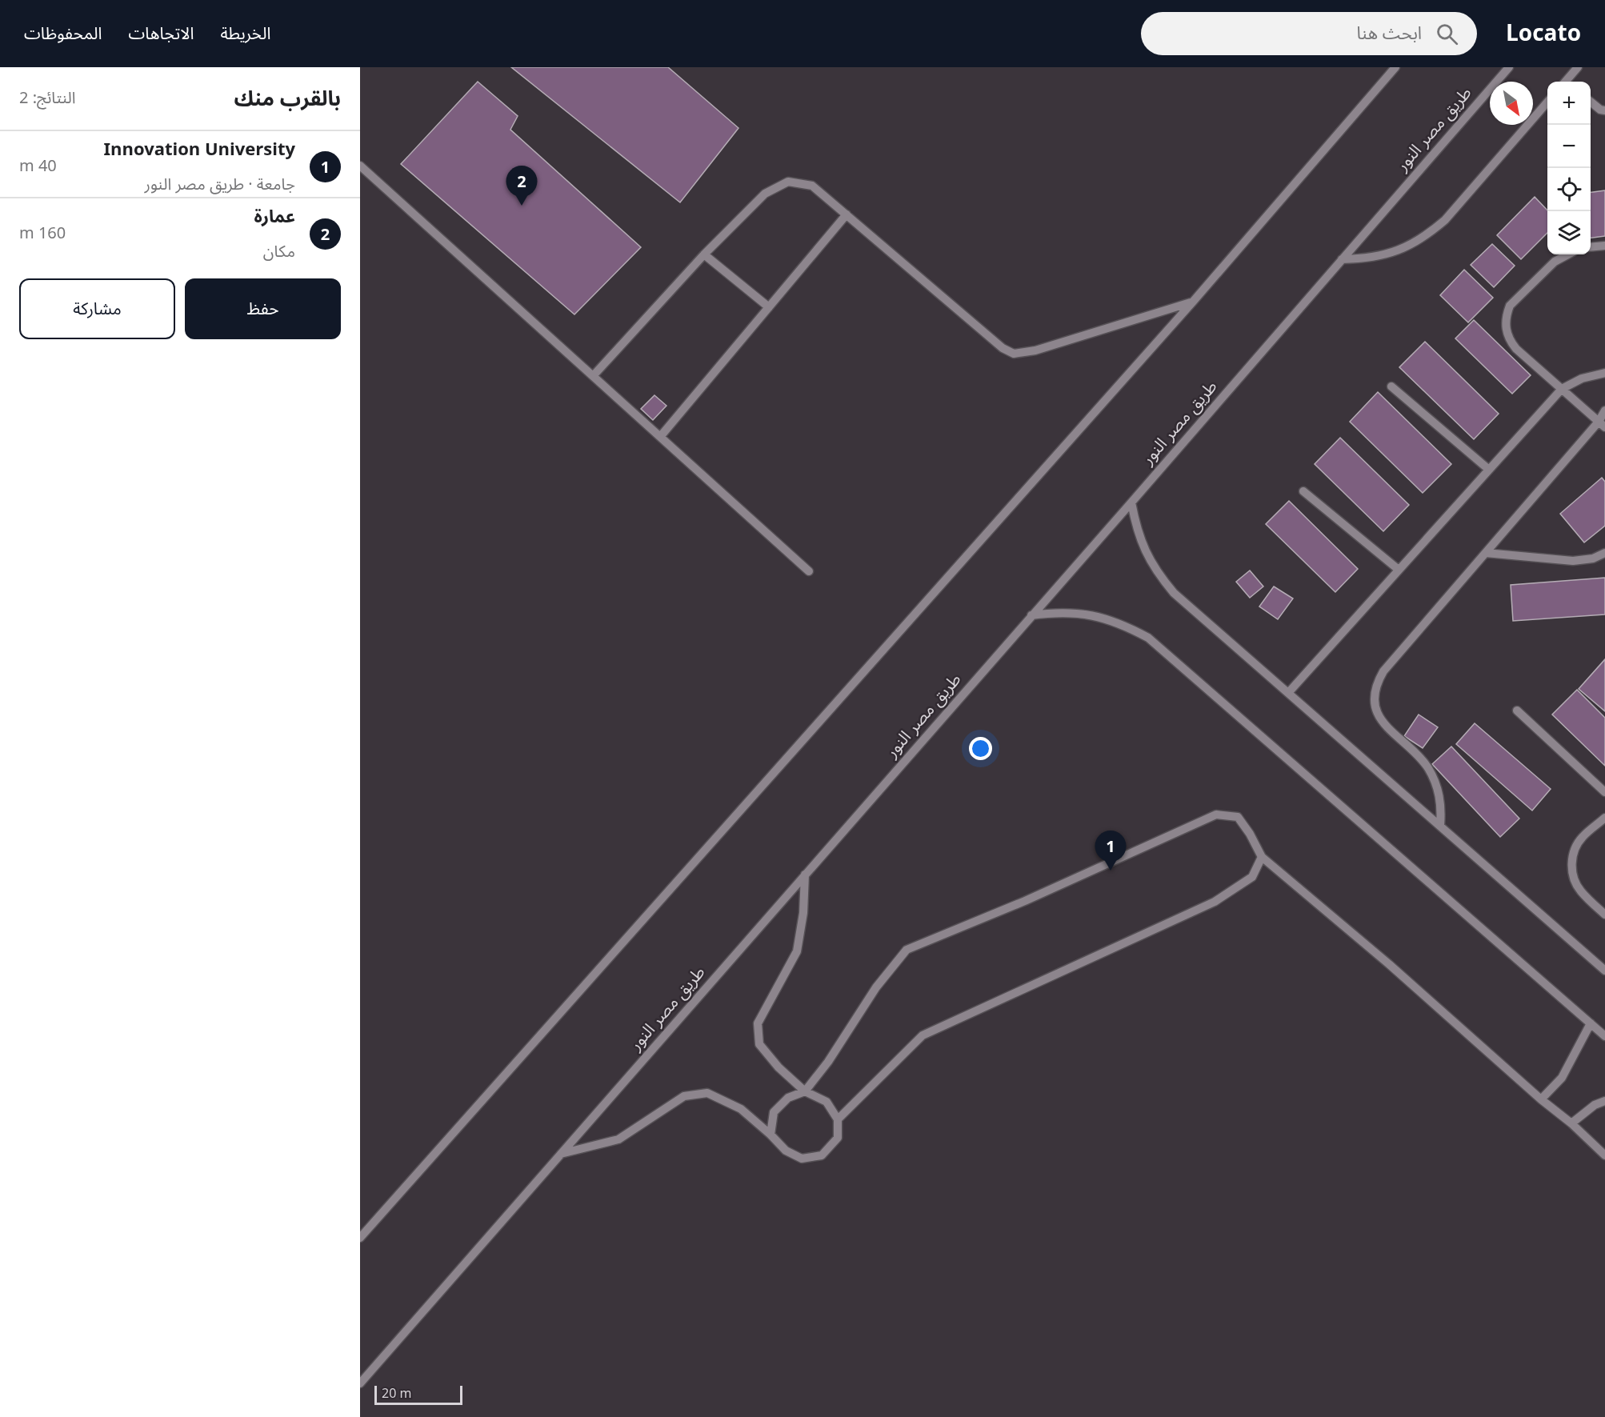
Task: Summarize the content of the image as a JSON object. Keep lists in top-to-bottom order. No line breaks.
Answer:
{"streets":{"street":["طريق مصر النور"]},"scale_bar":"20 m","north":"bottom right","page":{"header":"Locato","search":"ابحث هنا","nav":["الخريطة","الاتجاهات","المحفوظات"],"heading":["بالقرب منك","النتائج: 2"],"map_buttons":["+","−"],"list":[{"mark":"1","name":"Innovation University","note":"جامعة · طريق مصر النور","value":"40 m"},{"mark":"2","name":"عمارة","note":"مكان","value":"160 m"}],"pins":["2","1"],"buttons":["حفظ","مشاركة"],"scale":"20 m"}}
